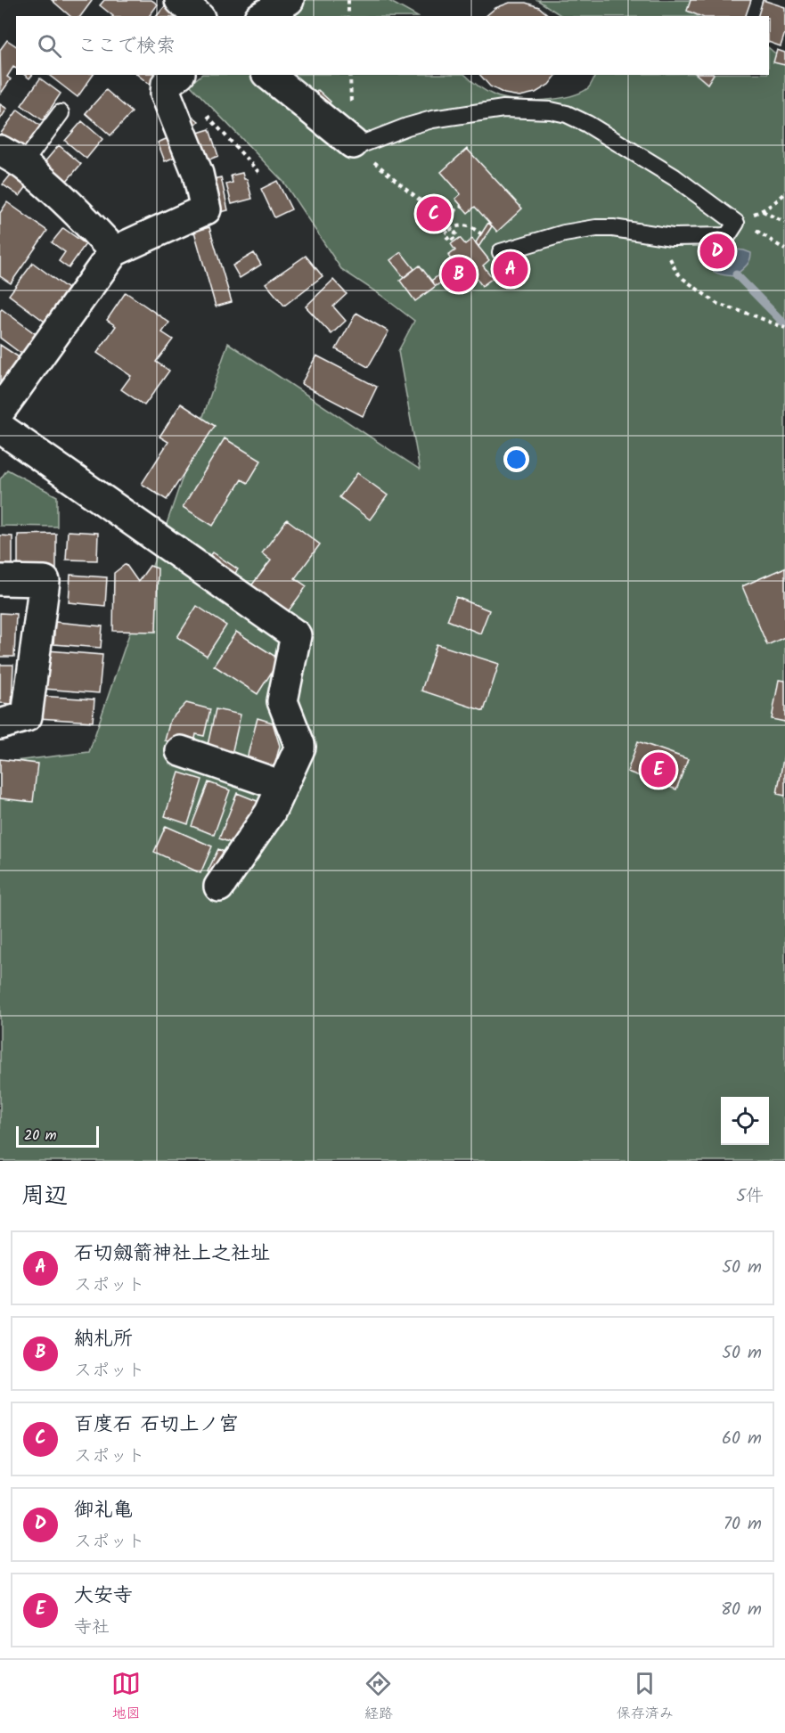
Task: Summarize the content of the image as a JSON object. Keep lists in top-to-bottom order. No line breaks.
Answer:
{"scale_bar":"20 m","page":{"search":"ここで検索","pins":["C","D","A","B","E"],"scale":"20 m","heading":["周辺","5件"],"list":[{"mark":"A","name":"石切劔箭神社上之社址","note":"スポット","value":"50 m"},{"mark":"B","name":"納札所","note":"スポット","value":"50 m"},{"mark":"C","name":"百度石 石切上ノ宮","note":"スポット","value":"60 m"},{"mark":"D","name":"御礼亀","note":"スポット","value":"70 m"},{"mark":"E","name":"大安寺","note":"寺社","value":"80 m"}],"nav":["地図","経路","保存済み"]}}
